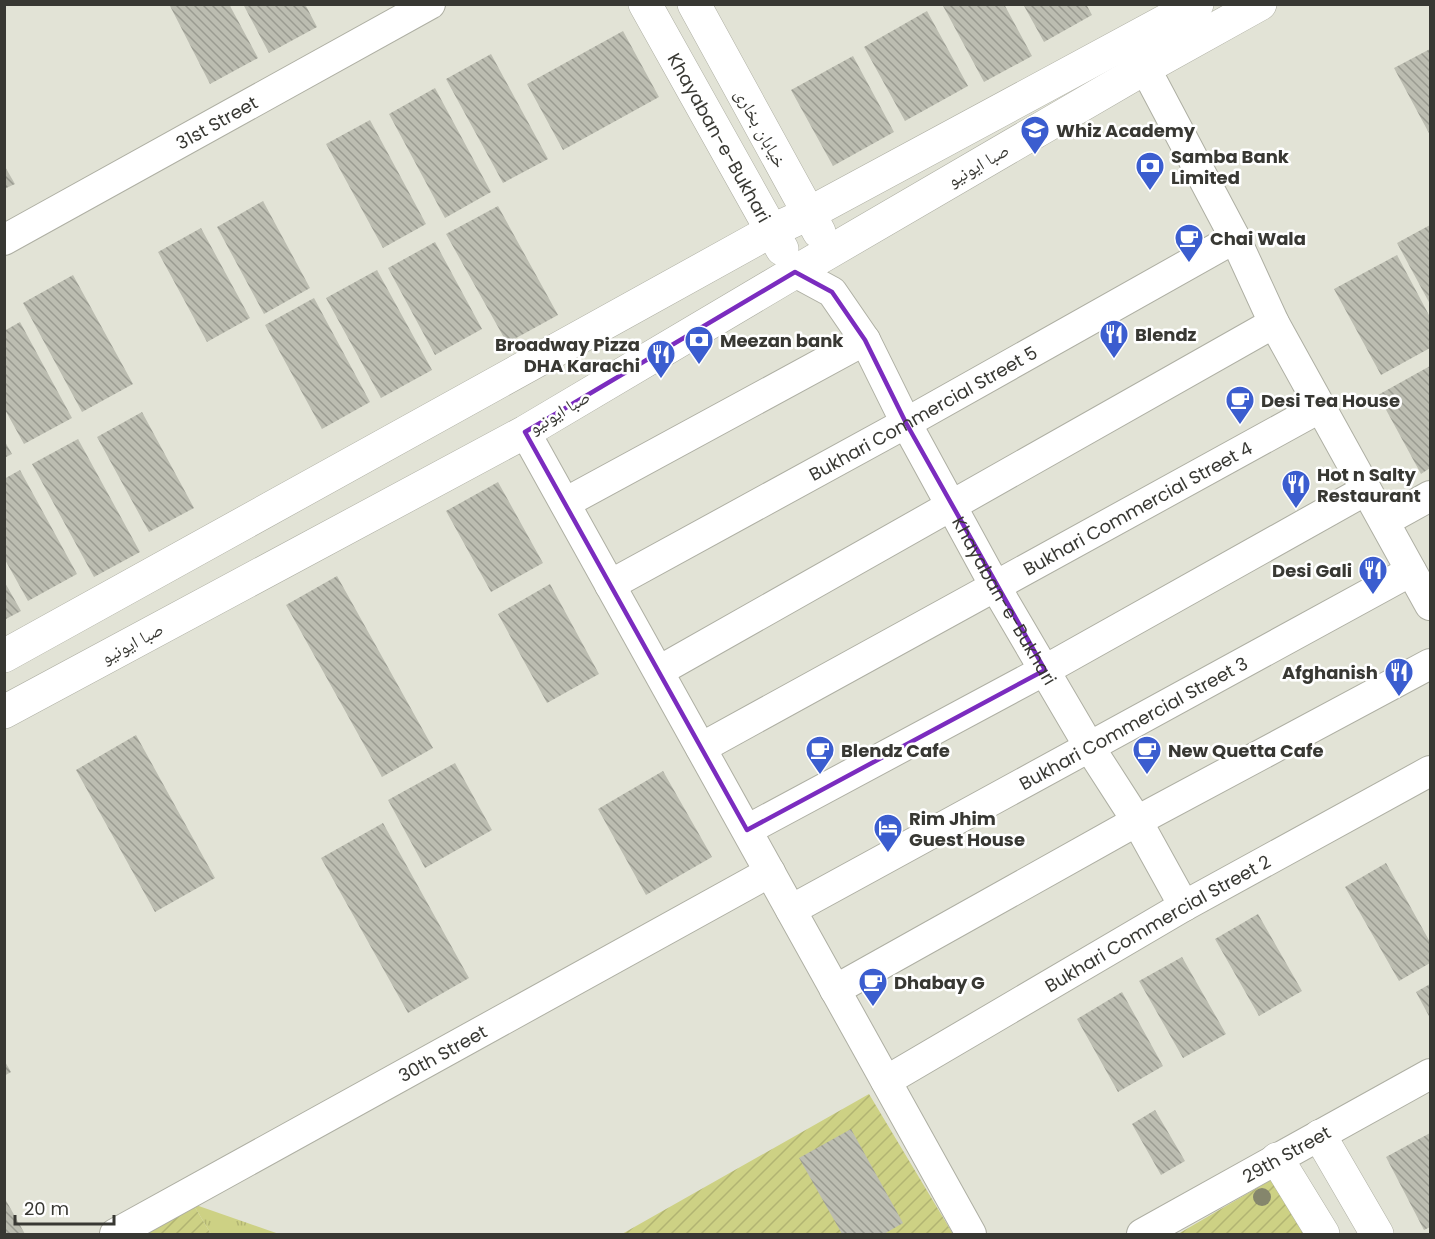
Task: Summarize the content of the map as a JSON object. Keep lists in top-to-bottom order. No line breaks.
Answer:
{"streets":{"main road":["خیابان بخاری","Khayaban-e-Bukhari","صبا ایونیو"],"street":["31st Street","Bukhari Commercial Street 5","Bukhari Commercial Street 4","Bukhari Commercial Street 3","Bukhari Commercial Street 2","30th Street","29th Street"]},"crossings":[["خیابان بخاری","صبا ایونیو"],["Khayaban-e-Bukhari","صبا ایونیو"],["Khayaban-e-Bukhari","Bukhari Commercial Street 5"],["Khayaban-e-Bukhari","Bukhari Commercial Street 4"],["Khayaban-e-Bukhari","Bukhari Commercial Street 3"],["Khayaban-e-Bukhari","Bukhari Commercial Street 2"]],"places":{"school or university":["Whiz Academy"],"bank":["Samba Bank Limited","Meezan bank"],"cafe":["Chai Wala","Desi Tea House","Blendz Cafe","New Quetta Cafe","Dhabay G"],"restaurant":["Blendz","Broadway Pizza DHA Karachi","Hot n Salty Restaurant","Desi Gali","Afghanish"],"hotel":["Rim Jhim Guest House"]},"scale_bar":"20 m"}
